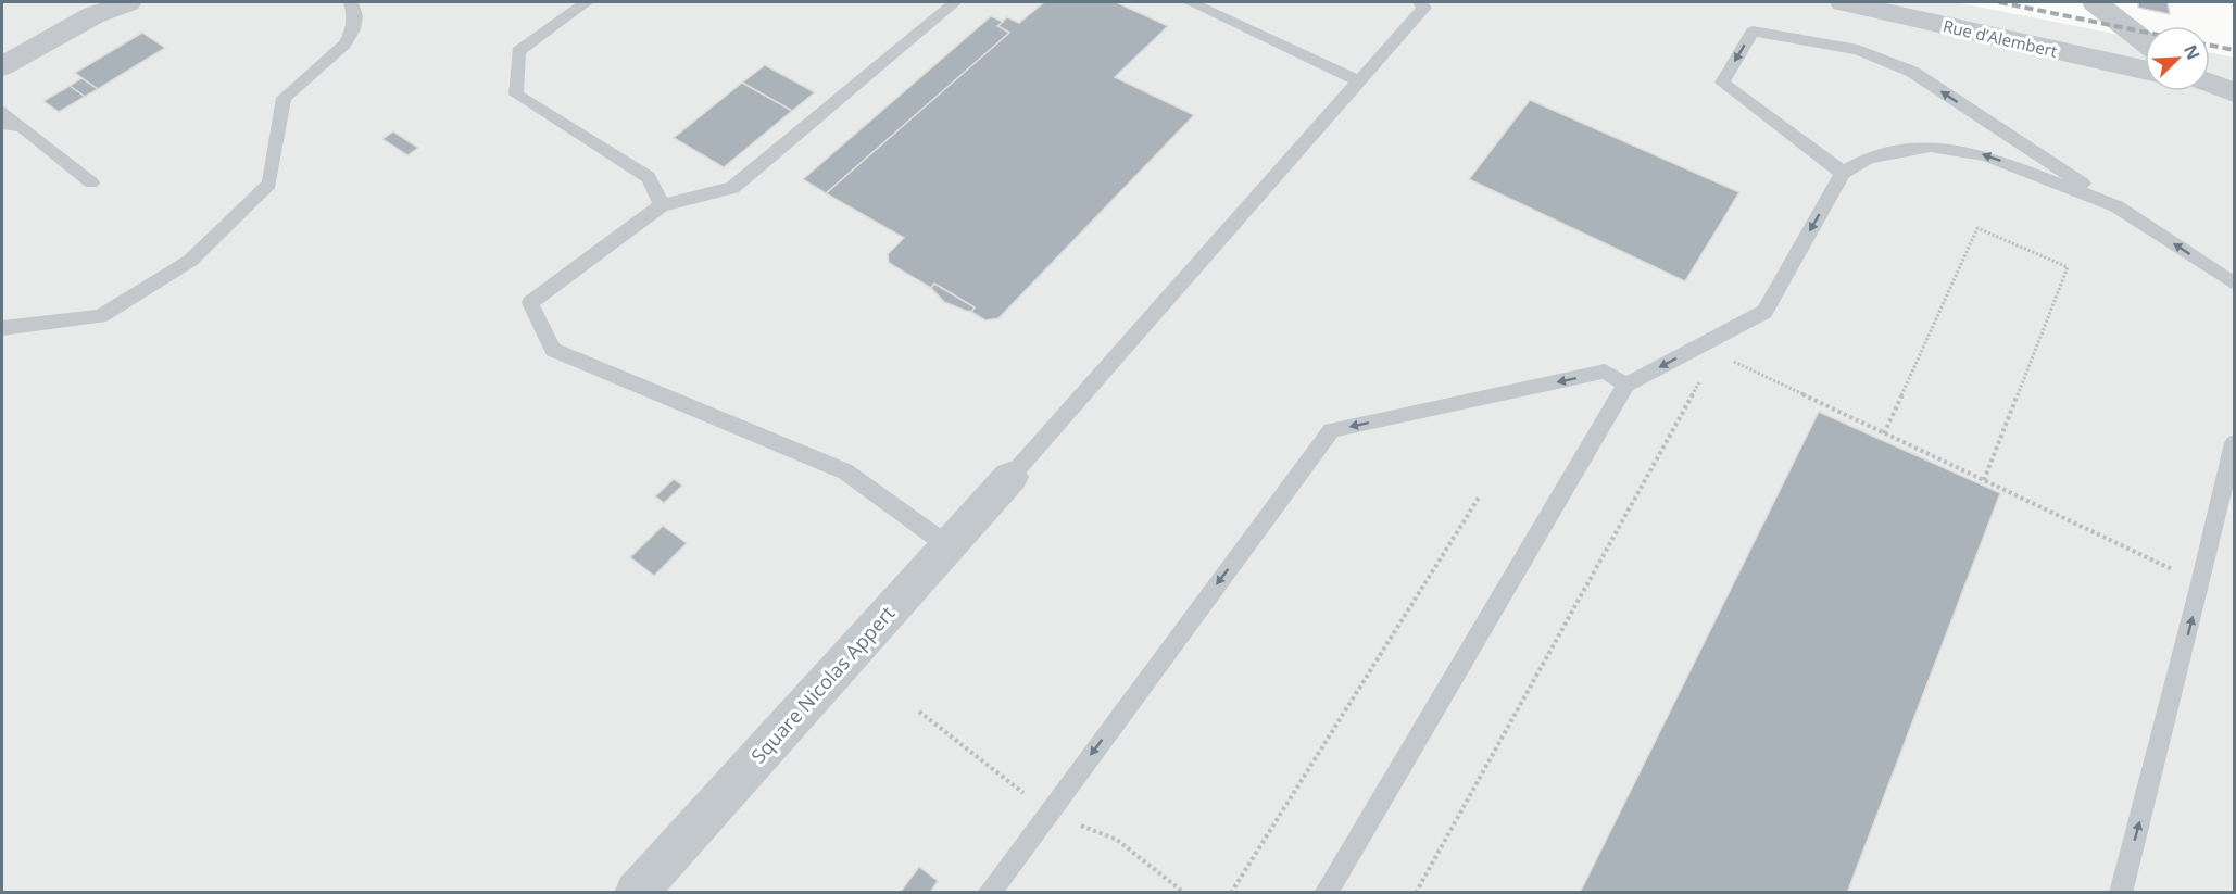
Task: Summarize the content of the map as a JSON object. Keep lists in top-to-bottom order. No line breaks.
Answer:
{"streets":{"street":["Rue d’Alembert","Square Nicolas Appert"]},"north":"top right"}
